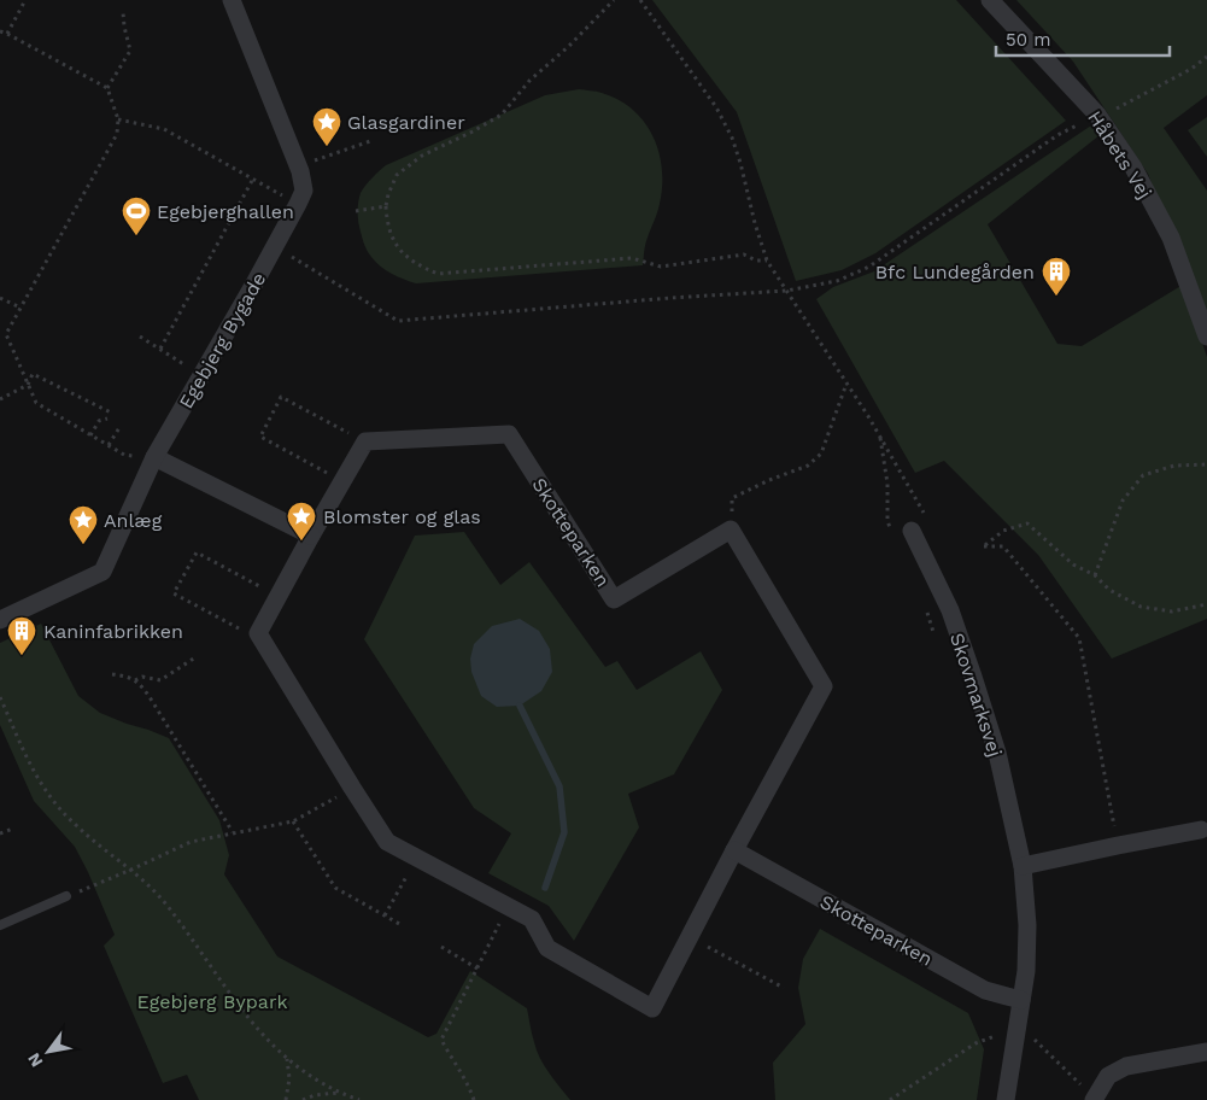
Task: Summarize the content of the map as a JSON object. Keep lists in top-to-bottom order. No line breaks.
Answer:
{"streets":{"street":["Håbets Vej","Egebjerg Bygade","Skotteparken","Skovmarksvej"]},"crossings":[["Skotteparken","Skovmarksvej"]],"parks":["Egebjerg Bypark"],"places":{"place":["Glasgardiner","Blomster og glas","Anlæg"],"sports":["Egebjerghallen"],"building":["Bfc Lundegården","Kaninfabrikken"]},"scale_bar":"50 m","north":"bottom left"}
